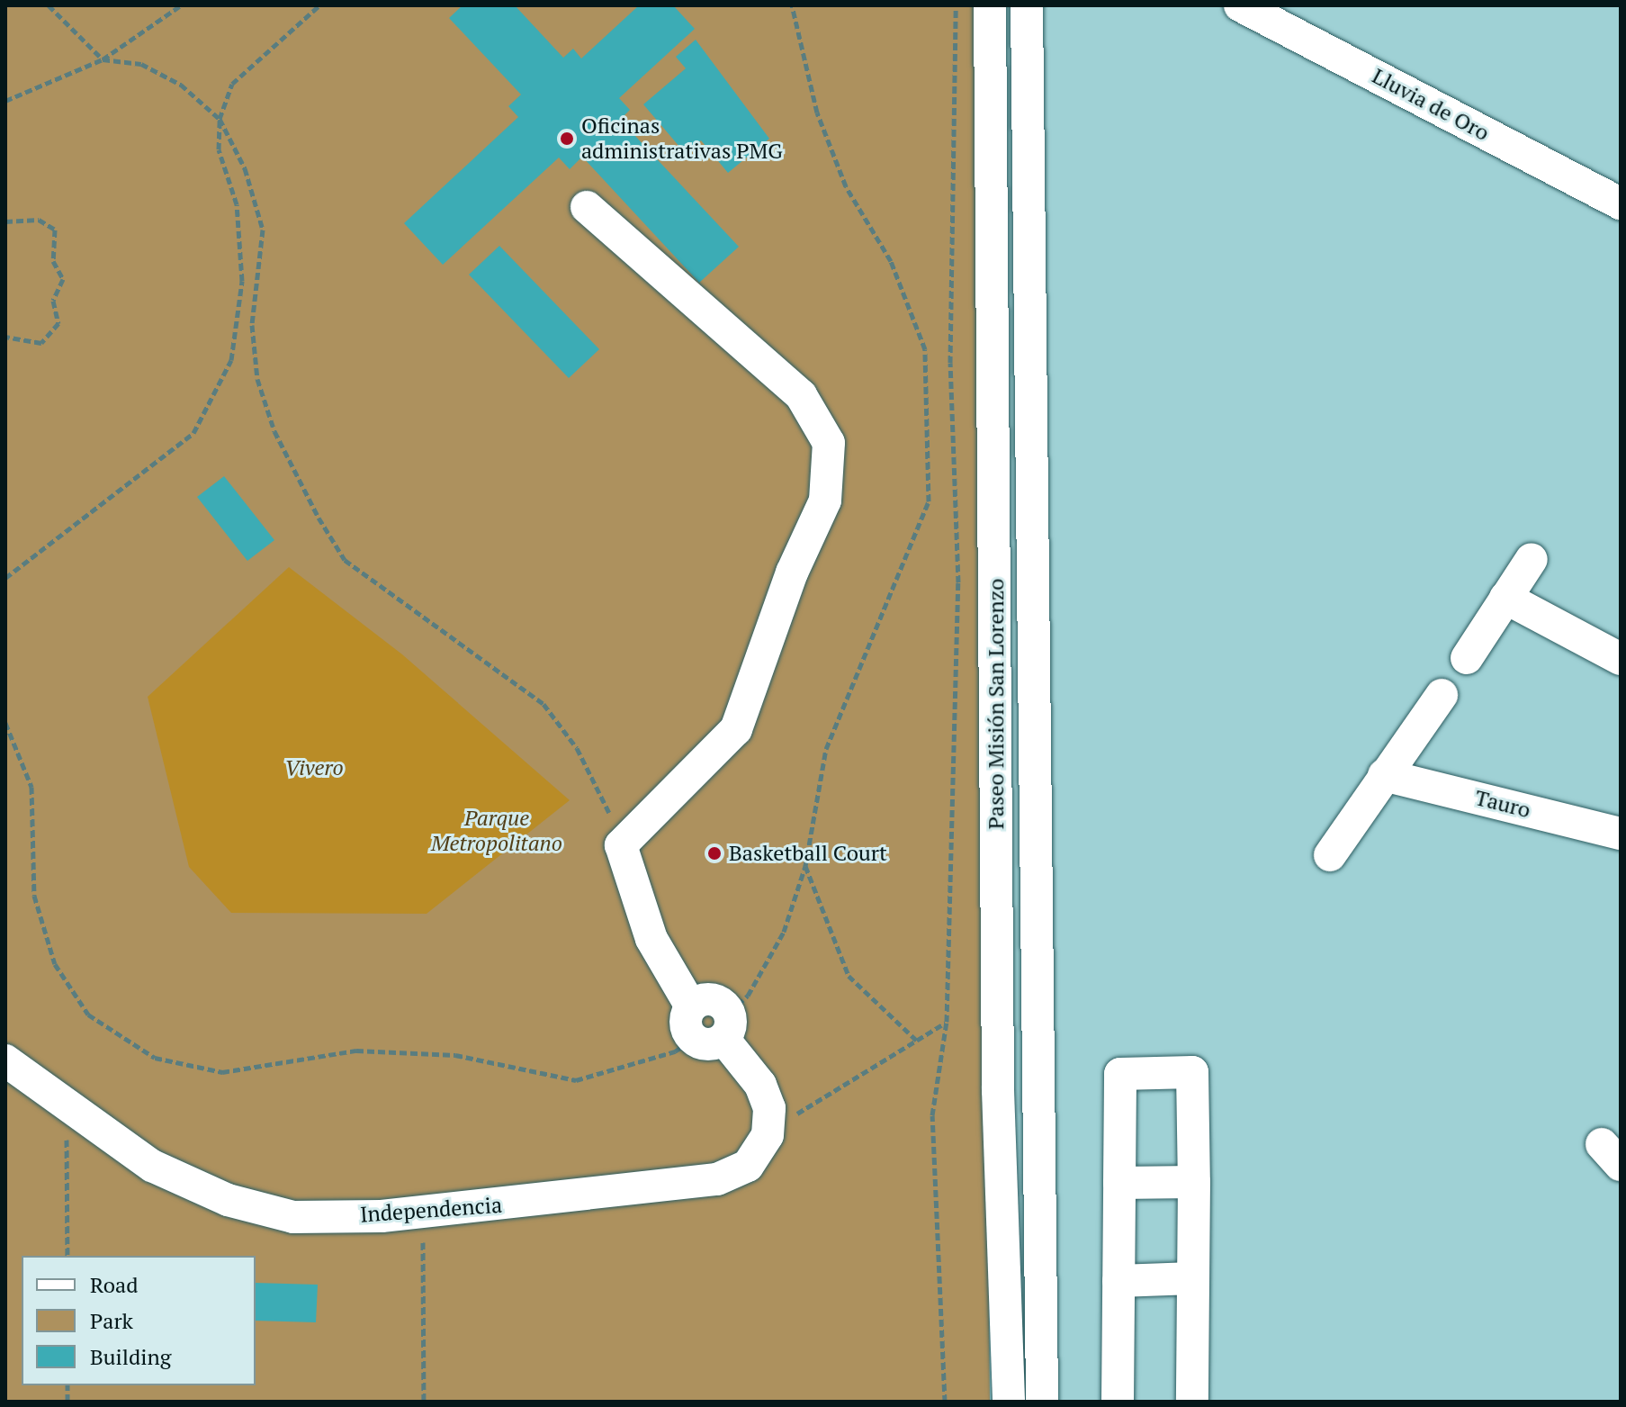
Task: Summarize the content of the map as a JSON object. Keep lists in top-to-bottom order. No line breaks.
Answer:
{"streets":{"street":["Lluvia de Oro","Paseo Misión San Lorenzo","Tauro","Independencia"]},"parks":["Vivero","Parque Metropolitano"],"places":["Oficinas administrativas PMG","Basketball Court"],"legend":["Road","Park","Building"]}
